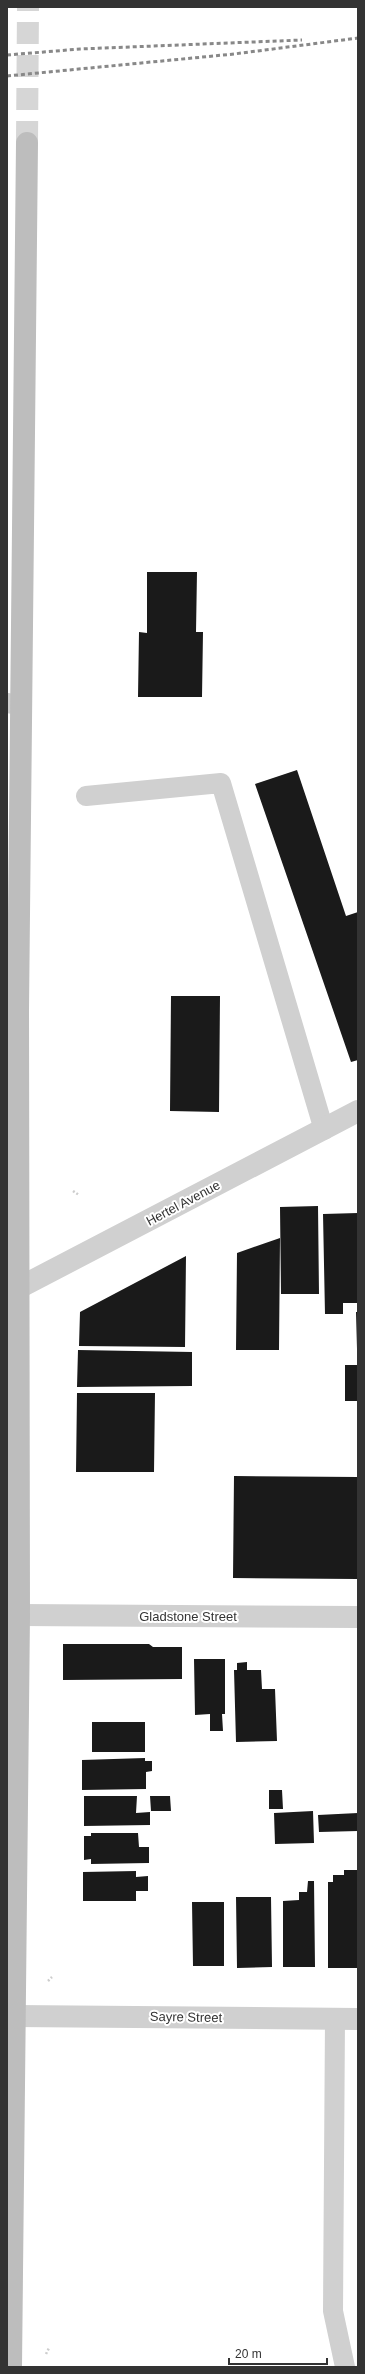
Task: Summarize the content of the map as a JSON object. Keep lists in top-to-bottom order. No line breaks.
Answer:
{"streets":{"street":["Hertel Avenue","Gladstone Street","Sayre Street"]},"scale_bar":"20 m"}
